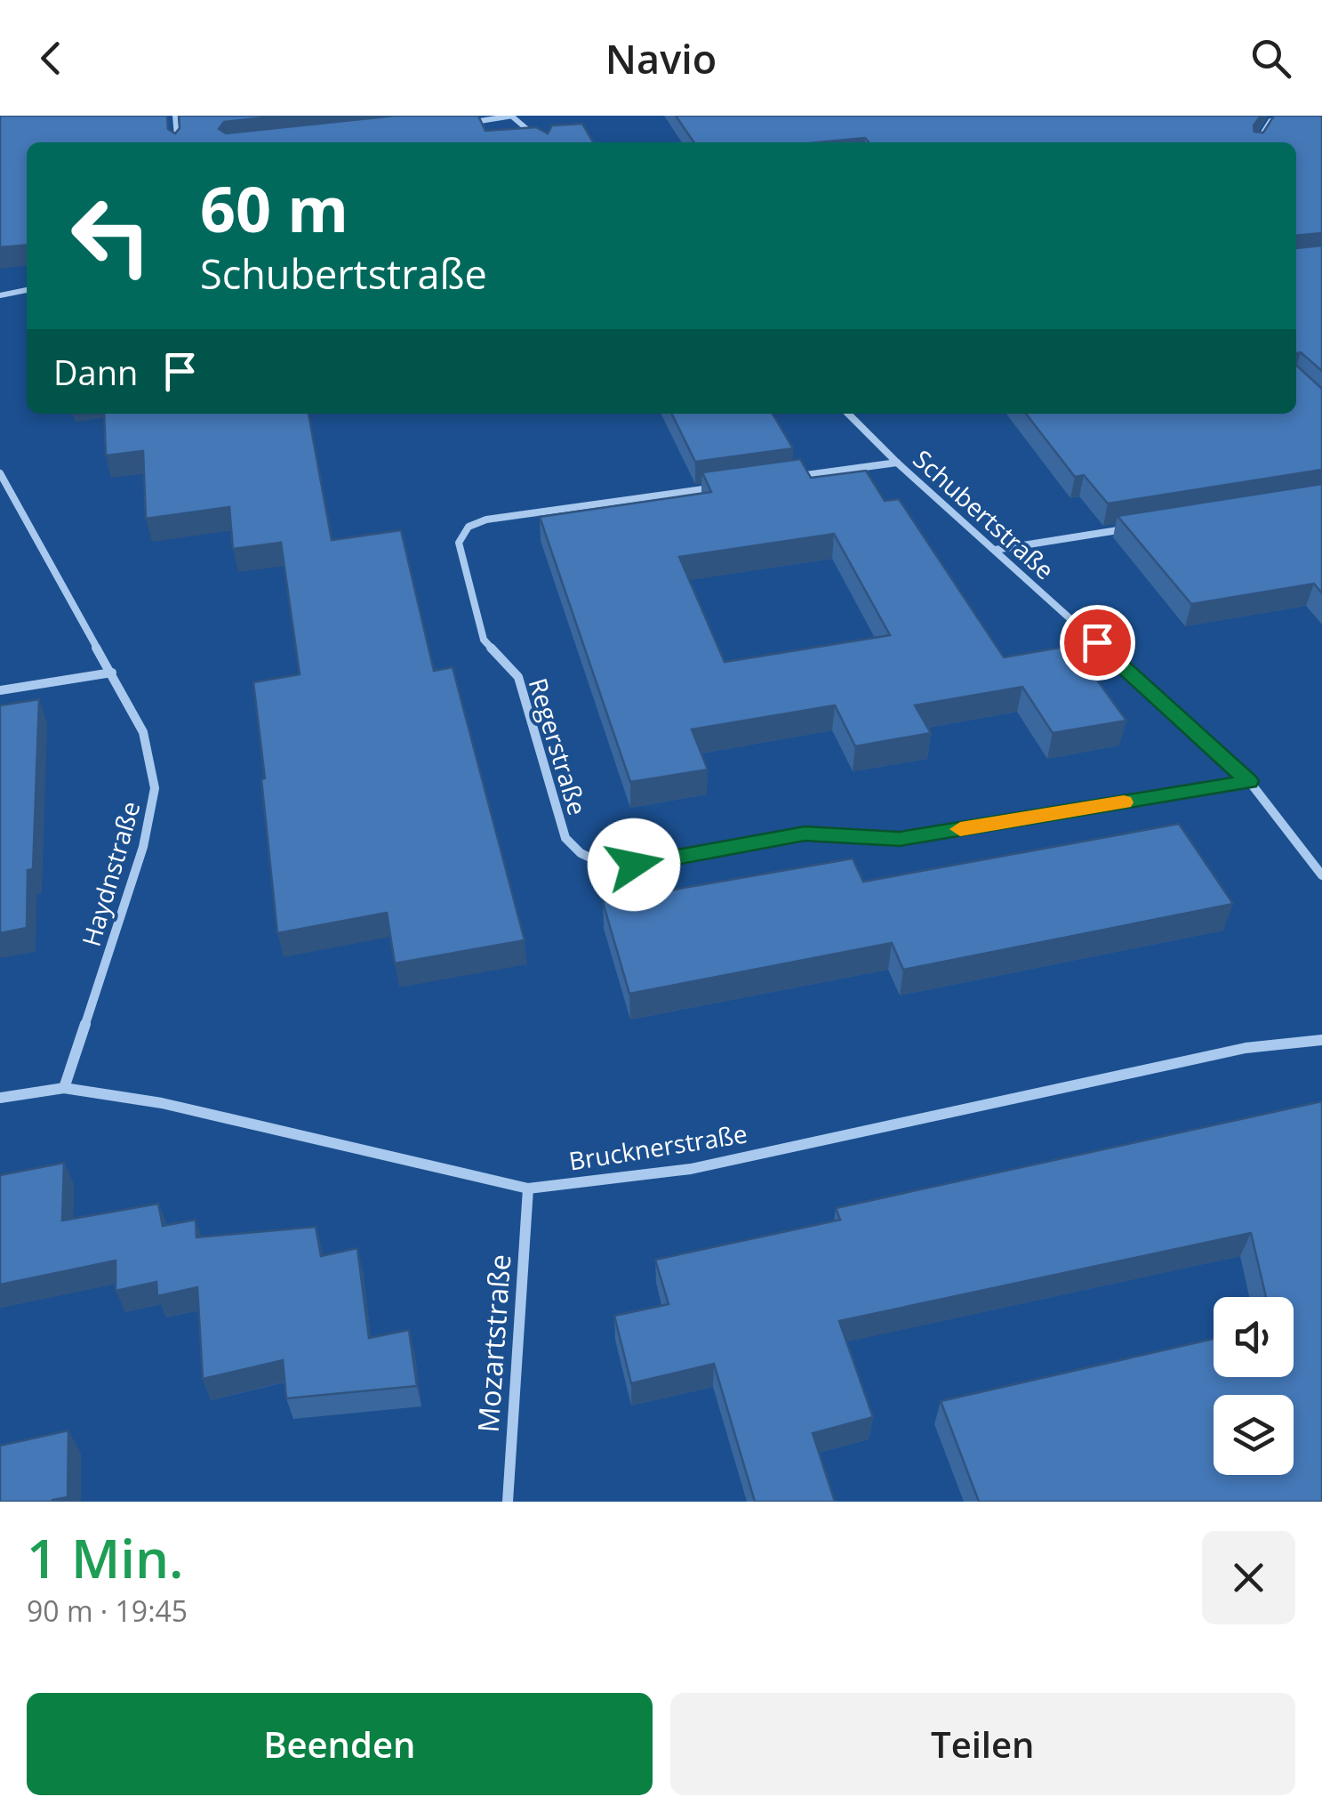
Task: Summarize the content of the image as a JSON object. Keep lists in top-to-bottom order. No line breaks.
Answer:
{"streets":{"street":["Schubertstraße","Regerstraße","Haydnstraße","Brucknerstraße","Mozartstraße"]},"crossings":[["Schubertstraße","Regerstraße"],["Haydnstraße","Brucknerstraße"],["Brucknerstraße","Mozartstraße"]],"page":{"header":"Navio","turn":["60 m","Schubertstraße"],"then":"Dann","heading":["1 Min.","90 m · 19:45"],"buttons":["Beenden","Teilen"]}}
